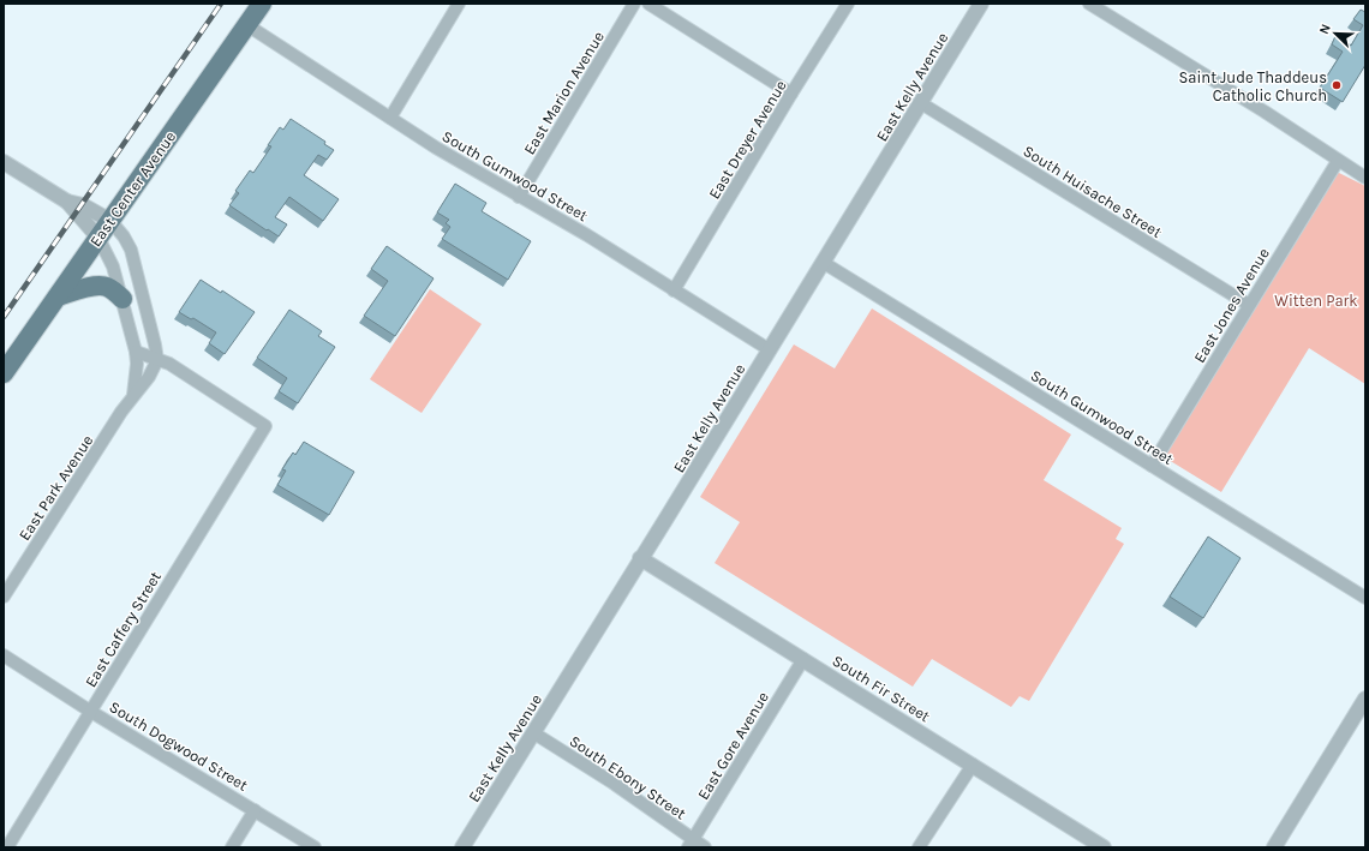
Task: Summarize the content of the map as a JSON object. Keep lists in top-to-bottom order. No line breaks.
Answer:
{"streets":{"main road":["East Center Avenue"],"street":["East Kelly Avenue","East Marion Avenue","East Dreyer Avenue","South Gumwood Street","South Huisache Street","East Jones Avenue","East Park Avenue","East Caffery Street","South Fir Street","South Dogwood Street","East Gore Avenue","South Ebony Street"]},"crossings":[["East Kelly Avenue","South Gumwood Street"],["East Kelly Avenue","South Huisache Street"],["East Kelly Avenue","South Fir Street"],["East Kelly Avenue","South Ebony Street"],["East Marion Avenue","South Gumwood Street"],["East Dreyer Avenue","South Gumwood Street"],["South Gumwood Street","East Center Avenue"],["South Gumwood Street","East Jones Avenue"],["East Center Avenue","East Park Avenue"],["South Huisache Street","East Jones Avenue"],["East Park Avenue","East Caffery Street"],["East Caffery Street","South Dogwood Street"],["South Fir Street","East Gore Avenue"],["East Gore Avenue","South Ebony Street"]],"parks":["Witten Park"],"places":["Saint Jude Thaddeus Catholic Church"],"north":"top left"}
